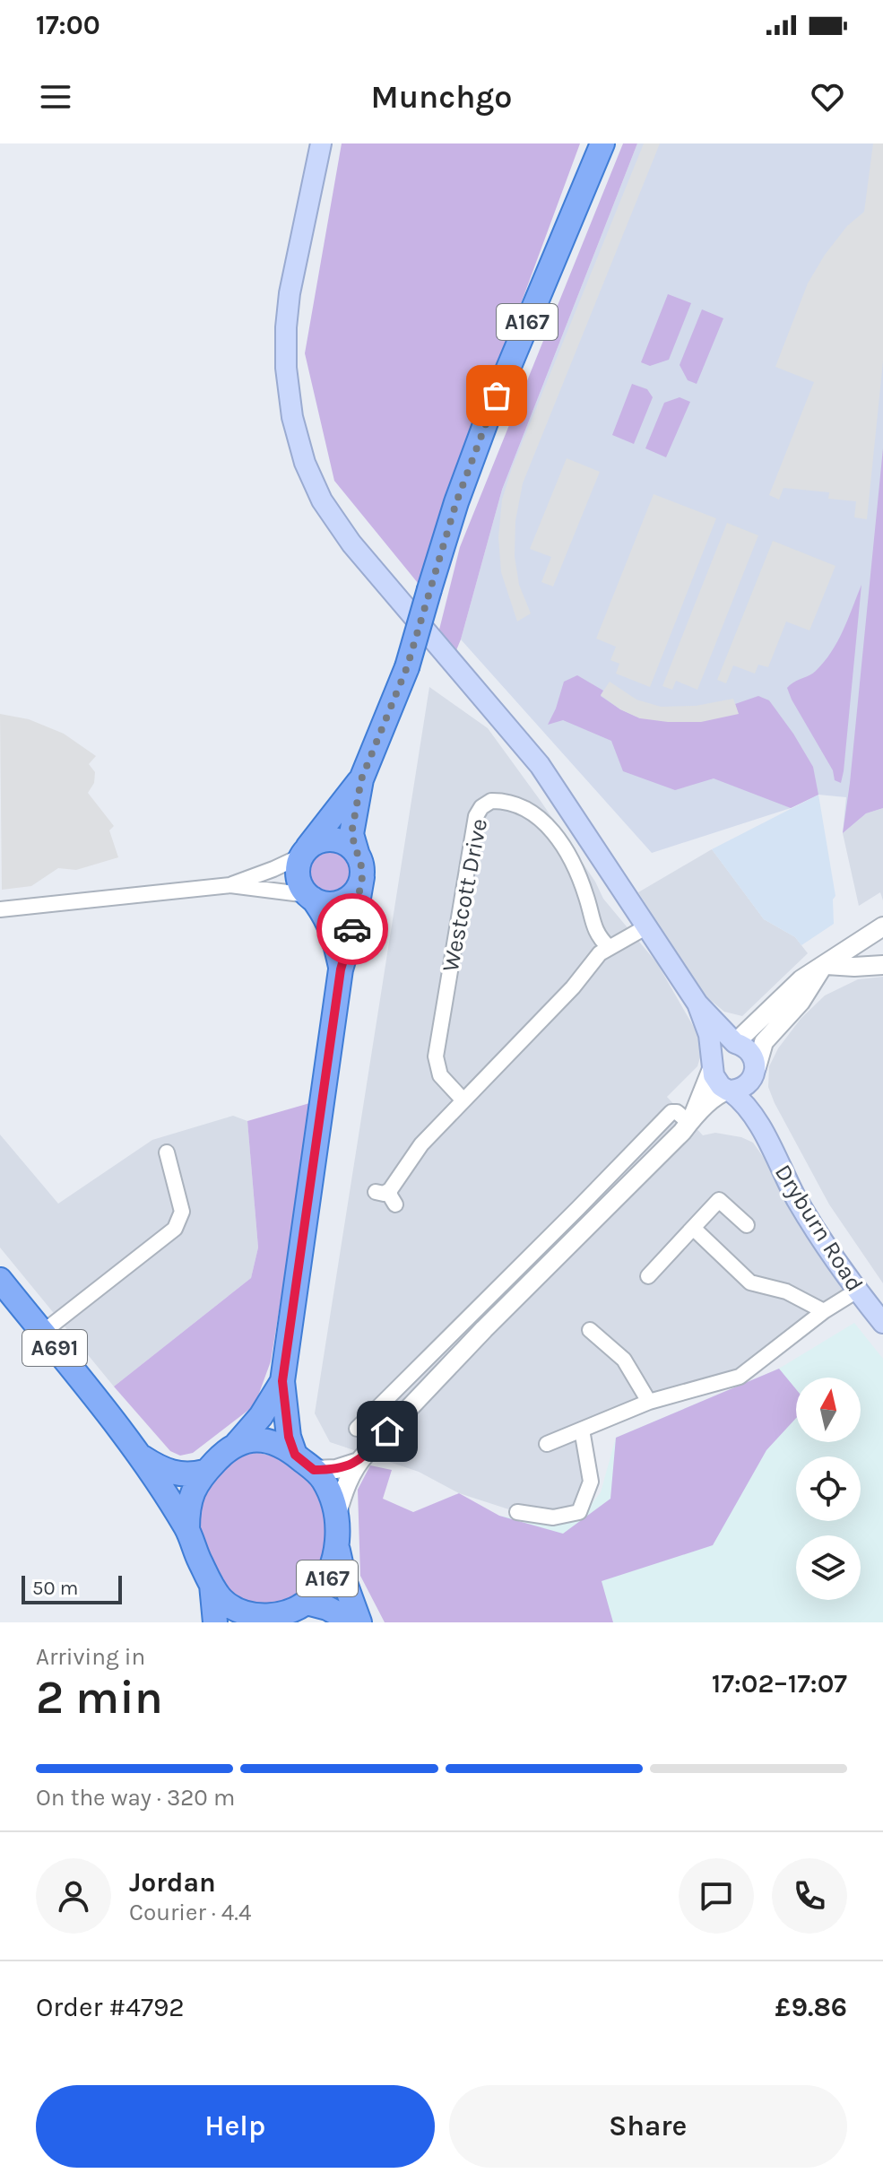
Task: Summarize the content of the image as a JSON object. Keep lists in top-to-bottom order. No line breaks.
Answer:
{"streets":{"highway":["A167","A691"],"main road":["Dryburn Road"],"street":["Westcott Drive"]},"crossings":[["A167","A691"]],"scale_bar":"50 m","north":"top","page":{"status":"17:00","header":"Munchgo","scale":"50 m","heading":["2 min","Arriving in","17:02–17:07"],"panel":["Jordan","Courier · 4.4","Order #4792","£9.86"],"bar":"On the way · 320 m","buttons":["Help","Share"]}}
